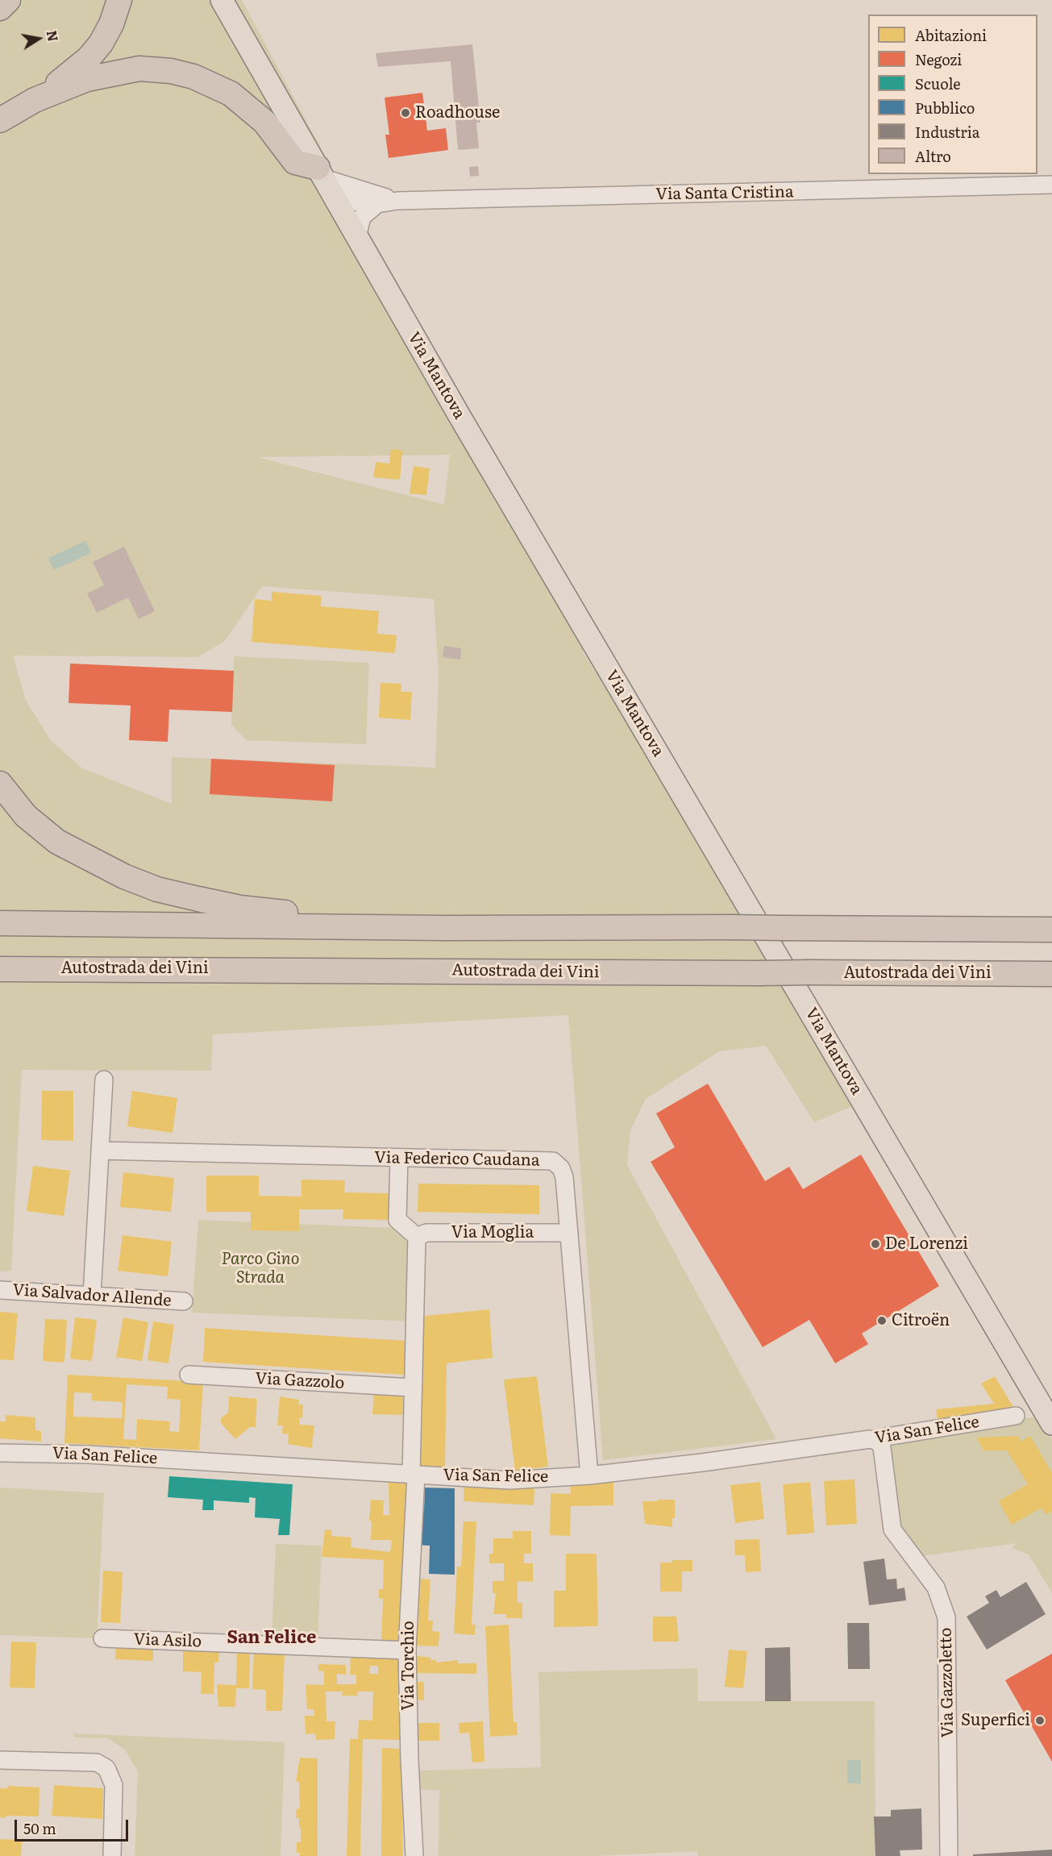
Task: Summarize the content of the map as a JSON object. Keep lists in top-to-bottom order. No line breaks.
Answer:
{"streets":{"highway":["Autostrada dei Vini"],"main road":["Via Mantova"],"street":["Via Santa Cristina","Via Federico Caudana","Via Moglia","Via Salvador Allende","Via Gazzolo","Via San Felice","Via Asilo","Via Torchio","Via Gazzoletto"]},"crossings":[["Via Santa Cristina","Via Mantova"],["Via Federico Caudana","Via Moglia"],["Via Federico Caudana","Via San Felice"],["Via Moglia","Via Torchio"],["Via Gazzolo","Via Torchio"],["Via San Felice","Via Torchio"],["Via San Felice","Via Gazzoletto"],["Via Asilo","Via Torchio"]],"districts":["San Felice"],"parks":["Parco Gino Strada"],"places":["Roadhouse","De Lorenzi","Citroën","Superfici"],"legend":["Abitazioni","Negozi","Scuole","Pubblico","Industria","Altro"],"scale_bar":"50 m","north":"right"}
